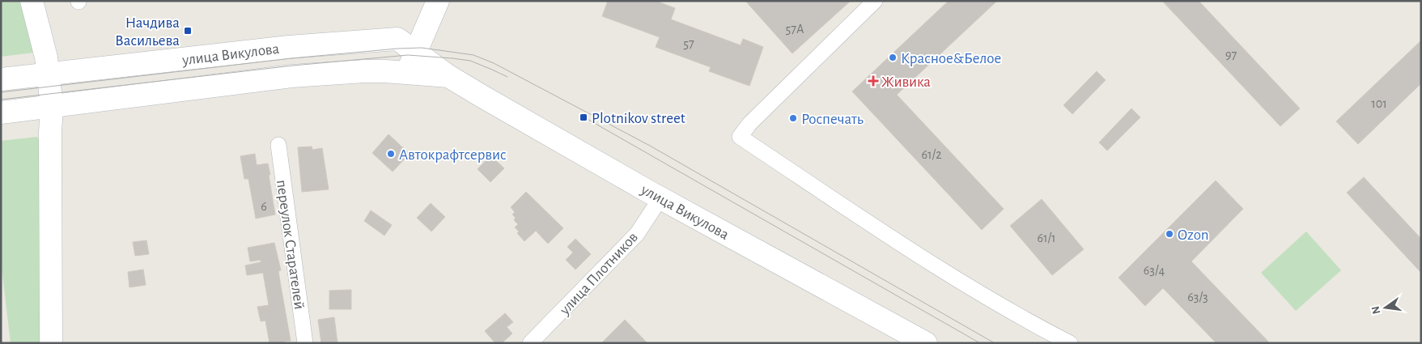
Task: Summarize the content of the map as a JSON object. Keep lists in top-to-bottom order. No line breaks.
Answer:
{"streets":{"street":["улица Викулова","переулок Старателей","улица Плотников"]},"crossings":[["улица Викулова","улица Плотников"]],"places":{"transit":["Начдива Васильева","Plotnikov street"],"other":["Красное&Белое","Роспечать","Автокрафтсервис","Ozon"],"health":["Живика"]},"house_numbers":["57А","57","97","101","61/2","6","61/1","63/4","63/3"],"north":"left"}
